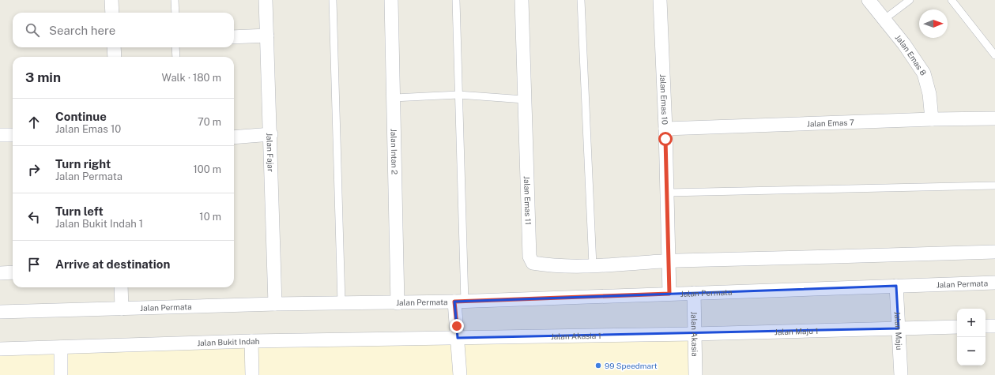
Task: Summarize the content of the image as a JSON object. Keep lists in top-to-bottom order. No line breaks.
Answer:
{"streets":{"street":["Jalan Emas 8","Jalan Emas 10","Jalan Emas 7","Jalan Intan 2","Jalan Fajar","Jalan Emas 11","Jalan Permata","Jalan Maju","Jalan Maju 1","Jalan Akasia","Jalan Akasia 1","Jalan Bukit Indah"]},"crossings":[["Jalan Emas 8","Jalan Emas 7"],["Jalan Emas 10","Jalan Emas 7"],["Jalan Emas 10","Jalan Emas 11"],["Jalan Emas 10","Jalan Permata"],["Jalan Intan 2","Jalan Permata"],["Jalan Fajar","Jalan Permata"],["Jalan Permata","Jalan Maju"],["Jalan Permata","Jalan Akasia"],["Jalan Maju","Jalan Maju 1"],["Jalan Maju 1","Jalan Akasia"],["Jalan Maju 1","Jalan Akasia 1"],["Jalan Akasia","Jalan Akasia 1"],["Jalan Akasia 1","Jalan Bukit Indah"]],"places":["99 Speedmart"],"north":"right","page":{"search":"Search here","heading":["3 min","Walk · 180 m"],"list":[["Continue","Jalan Emas 10","70 m"],["Turn right","Jalan Permata","100 m"],["Turn left","Jalan Bukit Indah 1","10 m"],"Arrive at destination"],"map_buttons":["+","−"]}}
